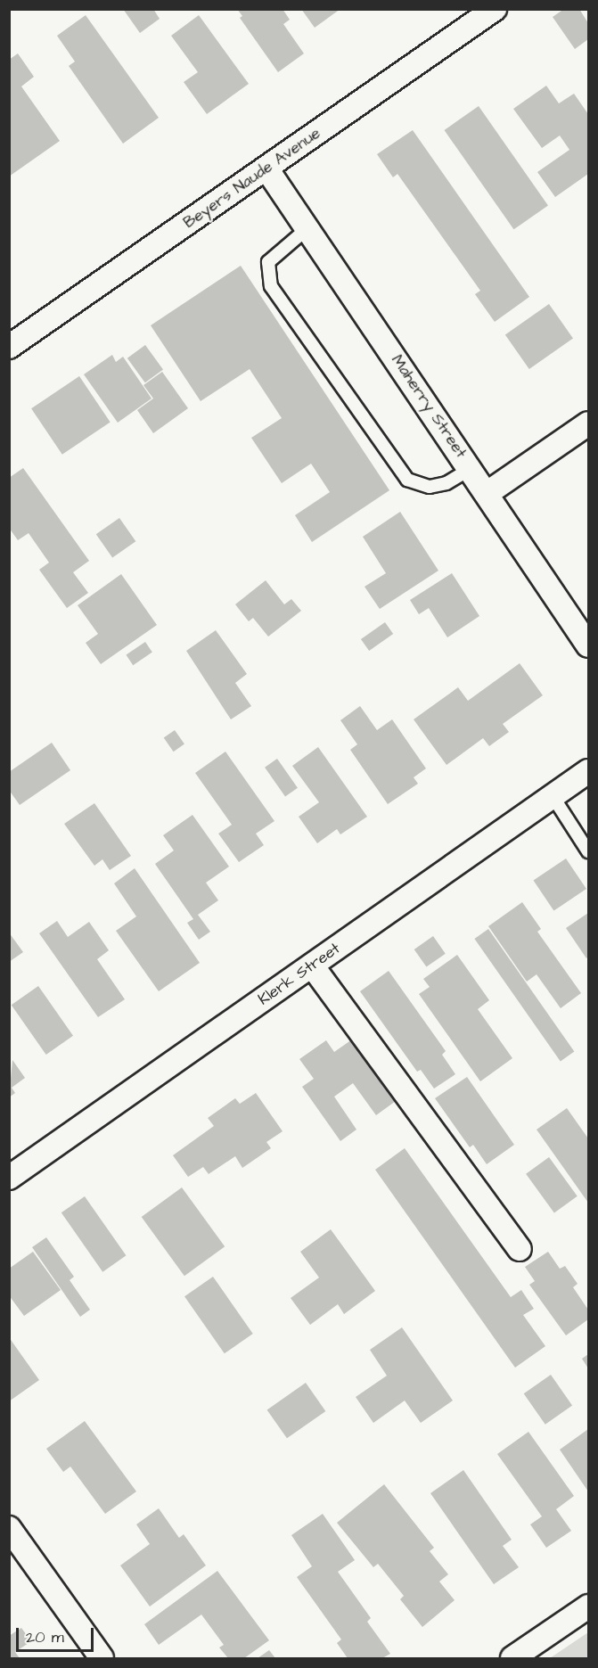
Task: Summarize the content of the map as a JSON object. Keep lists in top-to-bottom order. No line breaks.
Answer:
{"streets":{"street":["Beyers Naude Avenue","Maherry Street","Klerk Street"]},"crossings":[["Beyers Naude Avenue","Maherry Street"]],"scale_bar":"20 m"}
